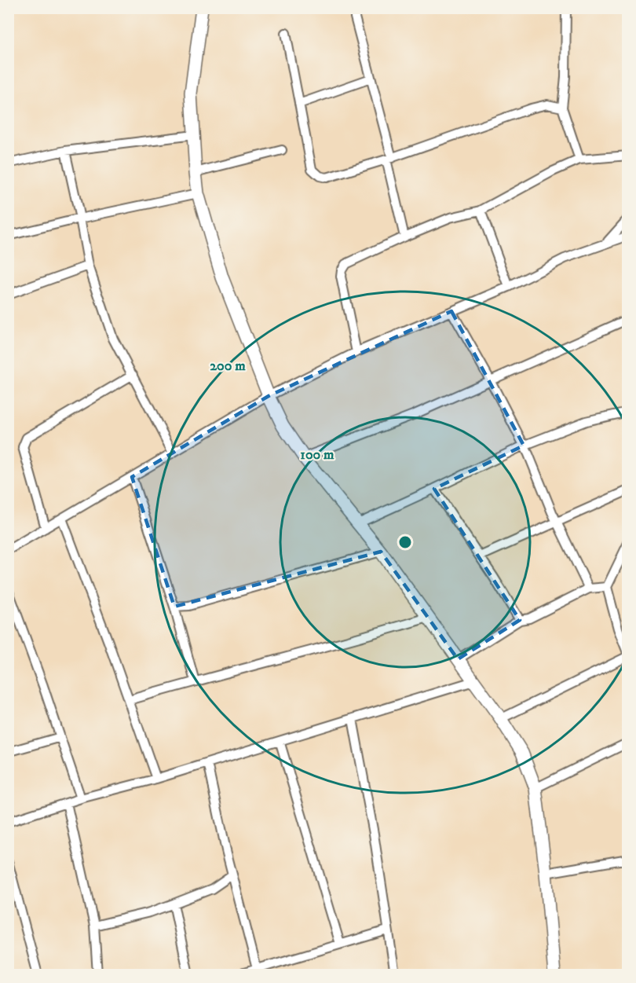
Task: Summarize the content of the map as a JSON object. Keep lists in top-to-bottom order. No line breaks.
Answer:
{"rings":["200 m","100 m"]}
